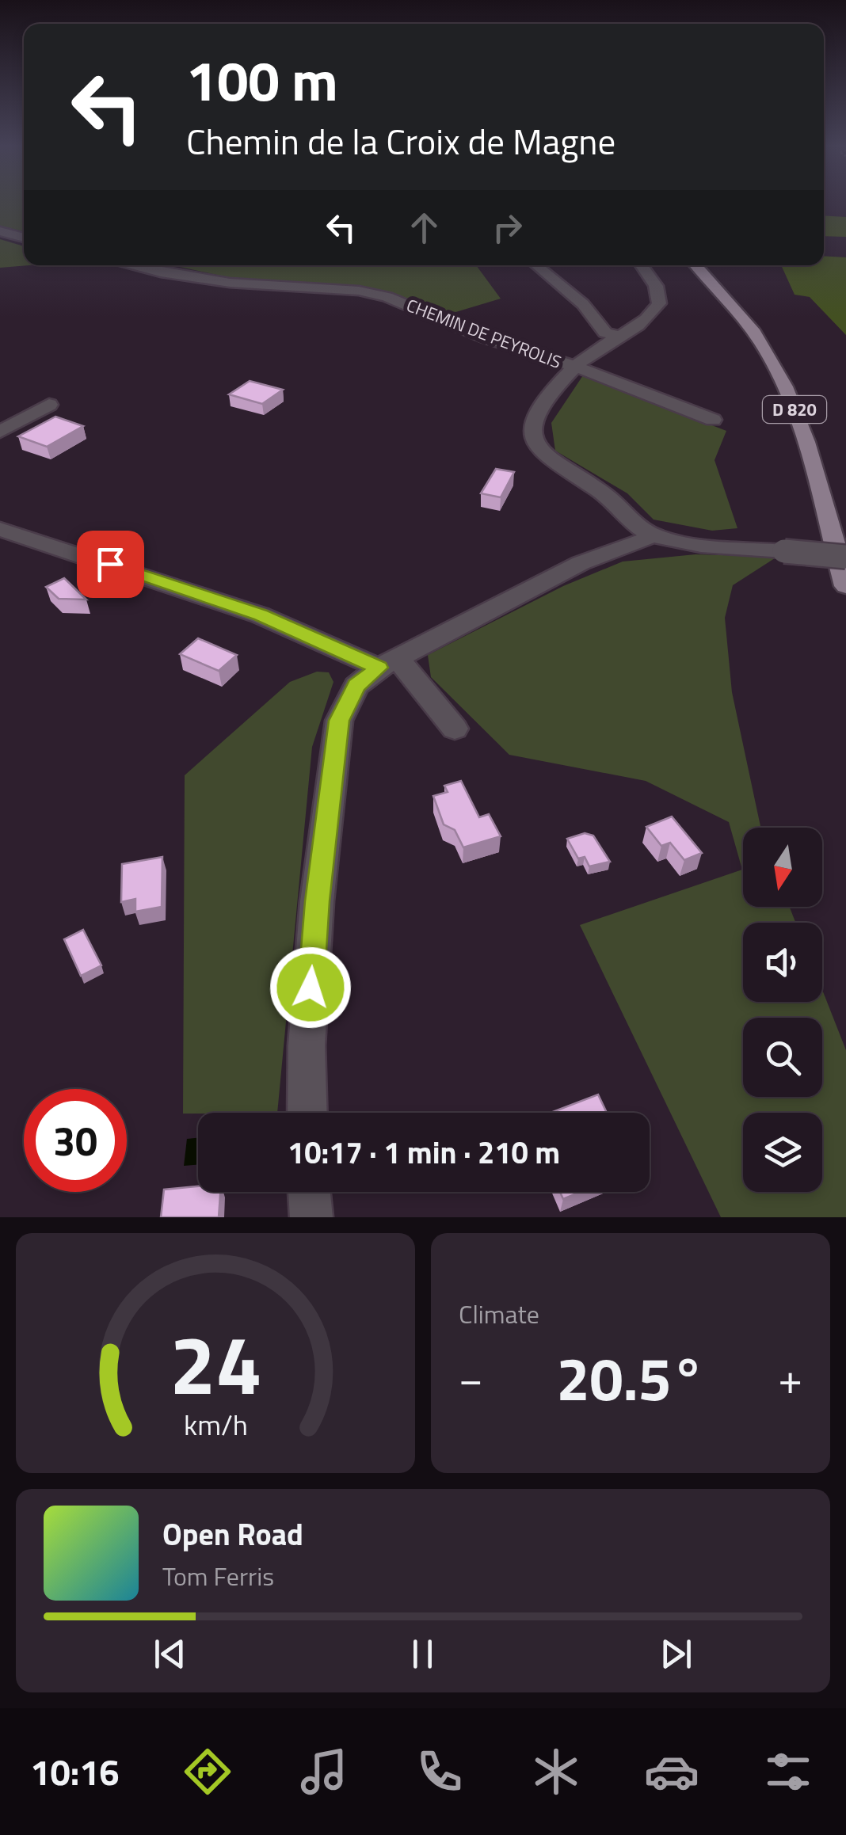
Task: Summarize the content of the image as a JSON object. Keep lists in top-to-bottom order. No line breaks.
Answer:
{"streets":{"main road":["D 820"],"street":["CHEMIN DE PEYROLIS"]},"north":"bottom","page":{"turn":["100 m","Chemin de la Croix de Magne"],"limit":"30","trip":"10:17 · 1 min · 210 m","tile":"Climate","heat":["−","20.5°","+"],"song":["Open Road","Tom Ferris"],"tabs":"10:16","gauge":["24","km/h"]}}
